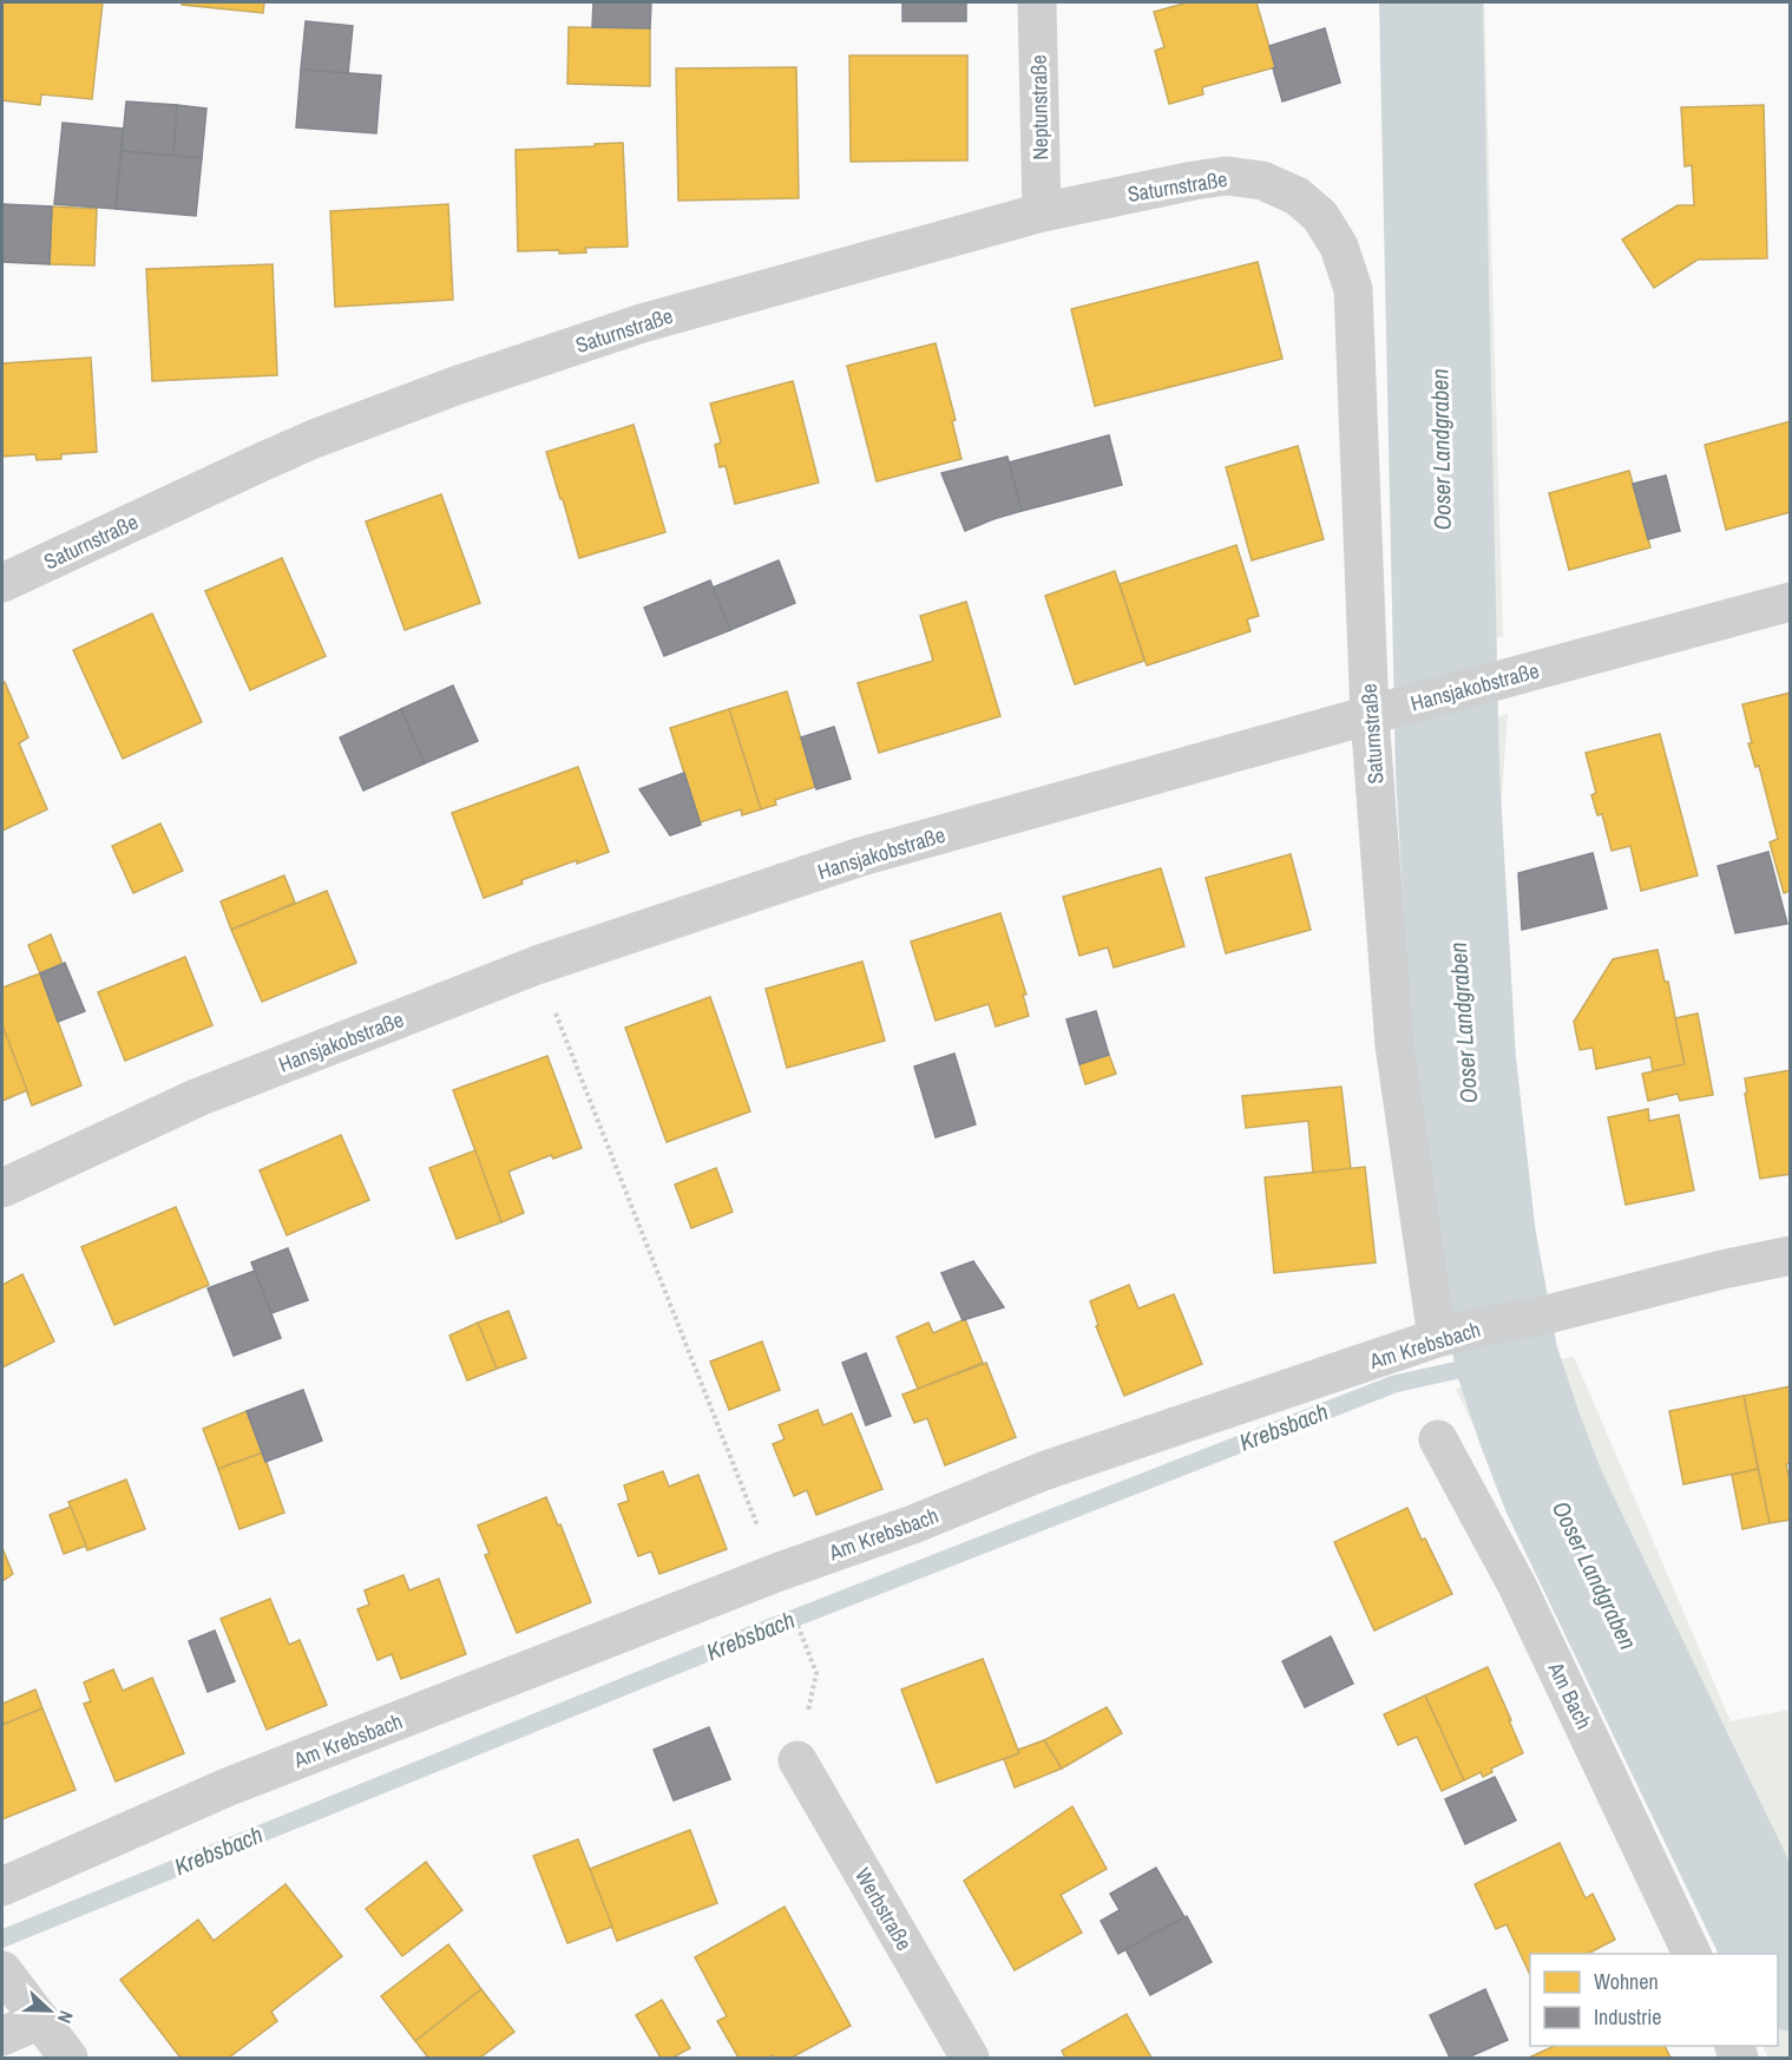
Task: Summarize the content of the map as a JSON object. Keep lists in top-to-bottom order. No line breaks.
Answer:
{"streets":{"street":["Neptunstraße","Saturnstraße","Hansjakobstraße","Am Krebsbach","Am Bach","Werbstraße"]},"crossings":[["Neptunstraße","Saturnstraße"],["Saturnstraße","Hansjakobstraße"],["Saturnstraße","Am Krebsbach"]],"water":["Ooser Landgraben","Krebsbach"],"legend":["Wohnen","Industrie"],"north":"right"}
